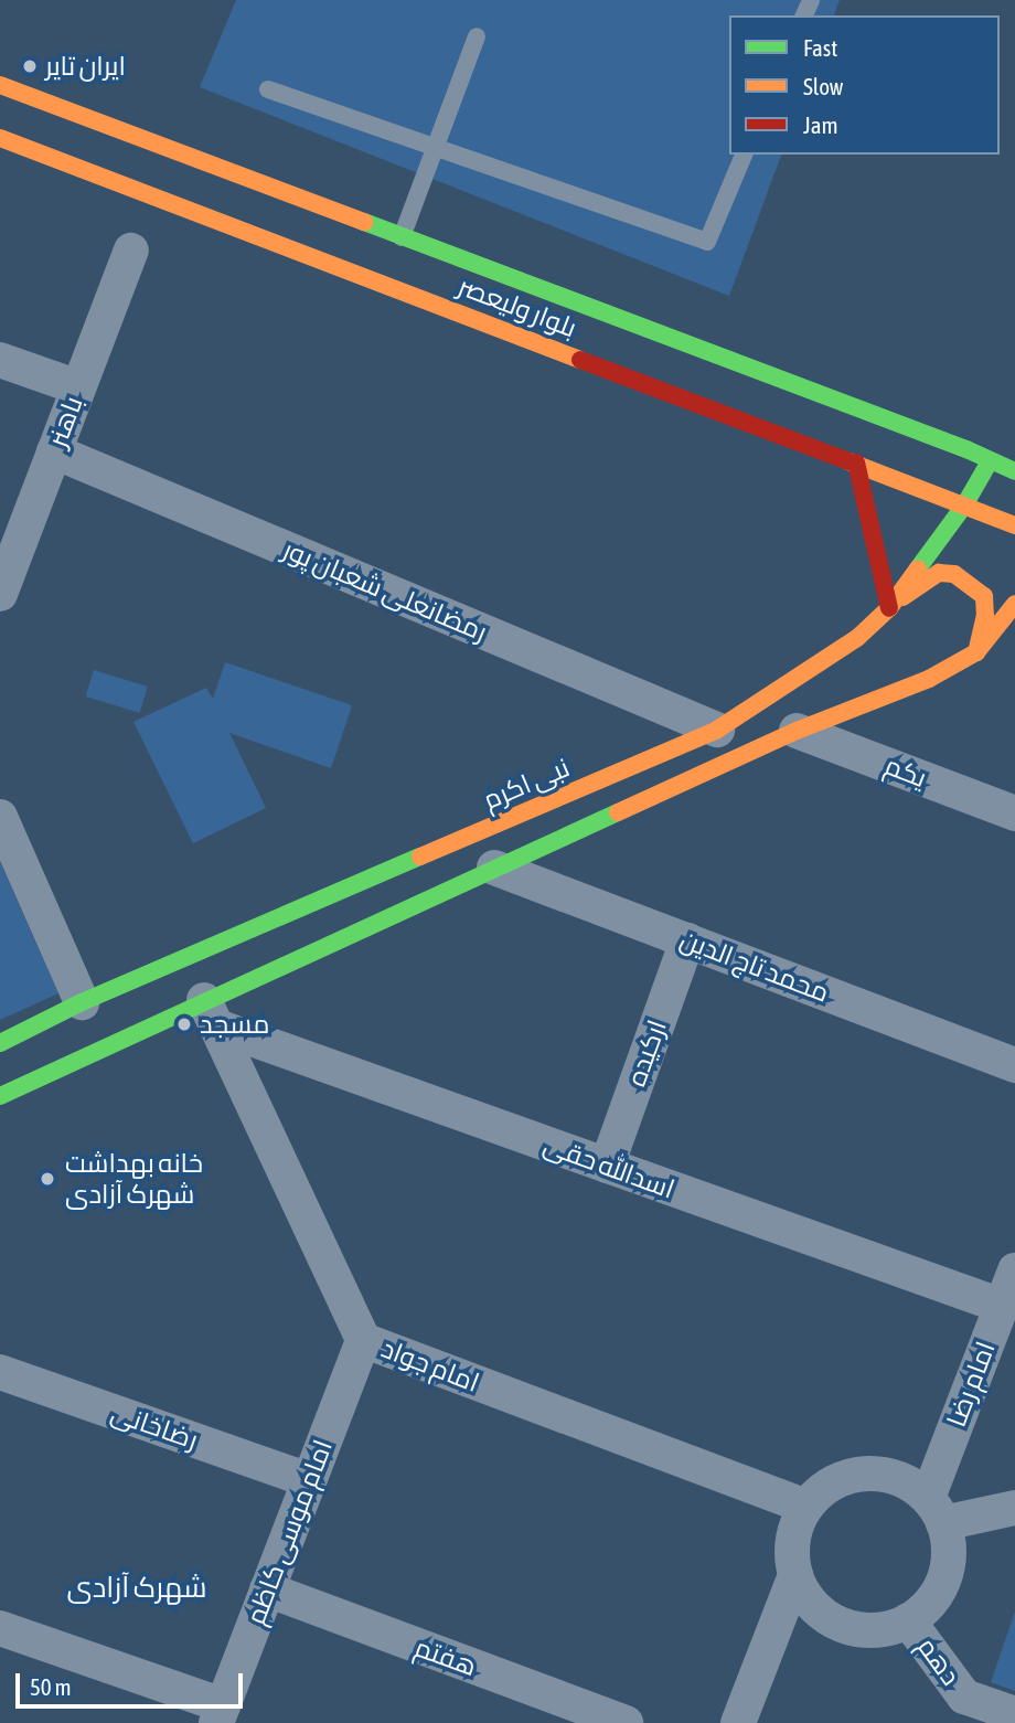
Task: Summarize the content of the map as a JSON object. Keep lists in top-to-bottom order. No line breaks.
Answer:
{"streets":{"street":["بلوار ولیعصر","باهنر","رمضانعلی شعبان پور","یکم","نبی اکرم","محمد تاج الدین","ارکیده","اسدالله حقی","امام جواد","امام رضا","رضاخانی","امام موسی کاظم","هفتم","دهم"]},"crossings":[["بلوار ولیعصر","نبی اکرم"],["باهنر","رمضانعلی شعبان پور"],["رمضانعلی شعبان پور","نبی اکرم"],["محمد تاج الدین","ارکیده"],["ارکیده","اسدالله حقی"],["اسدالله حقی","امام جواد"],["اسدالله حقی","امام رضا"],["امام جواد","امام رضا"],["امام جواد","امام موسی کاظم"],["امام جواد","دهم"],["امام رضا","دهم"],["رضاخانی","امام موسی کاظم"],["امام موسی کاظم","هفتم"]],"districts":["شهرک آزادی"],"places":["ایران تایر","مسجد","خانه بهداشت شهرک آزادی"],"legend":["Fast","Slow","Jam"],"scale_bar":"50 m"}
